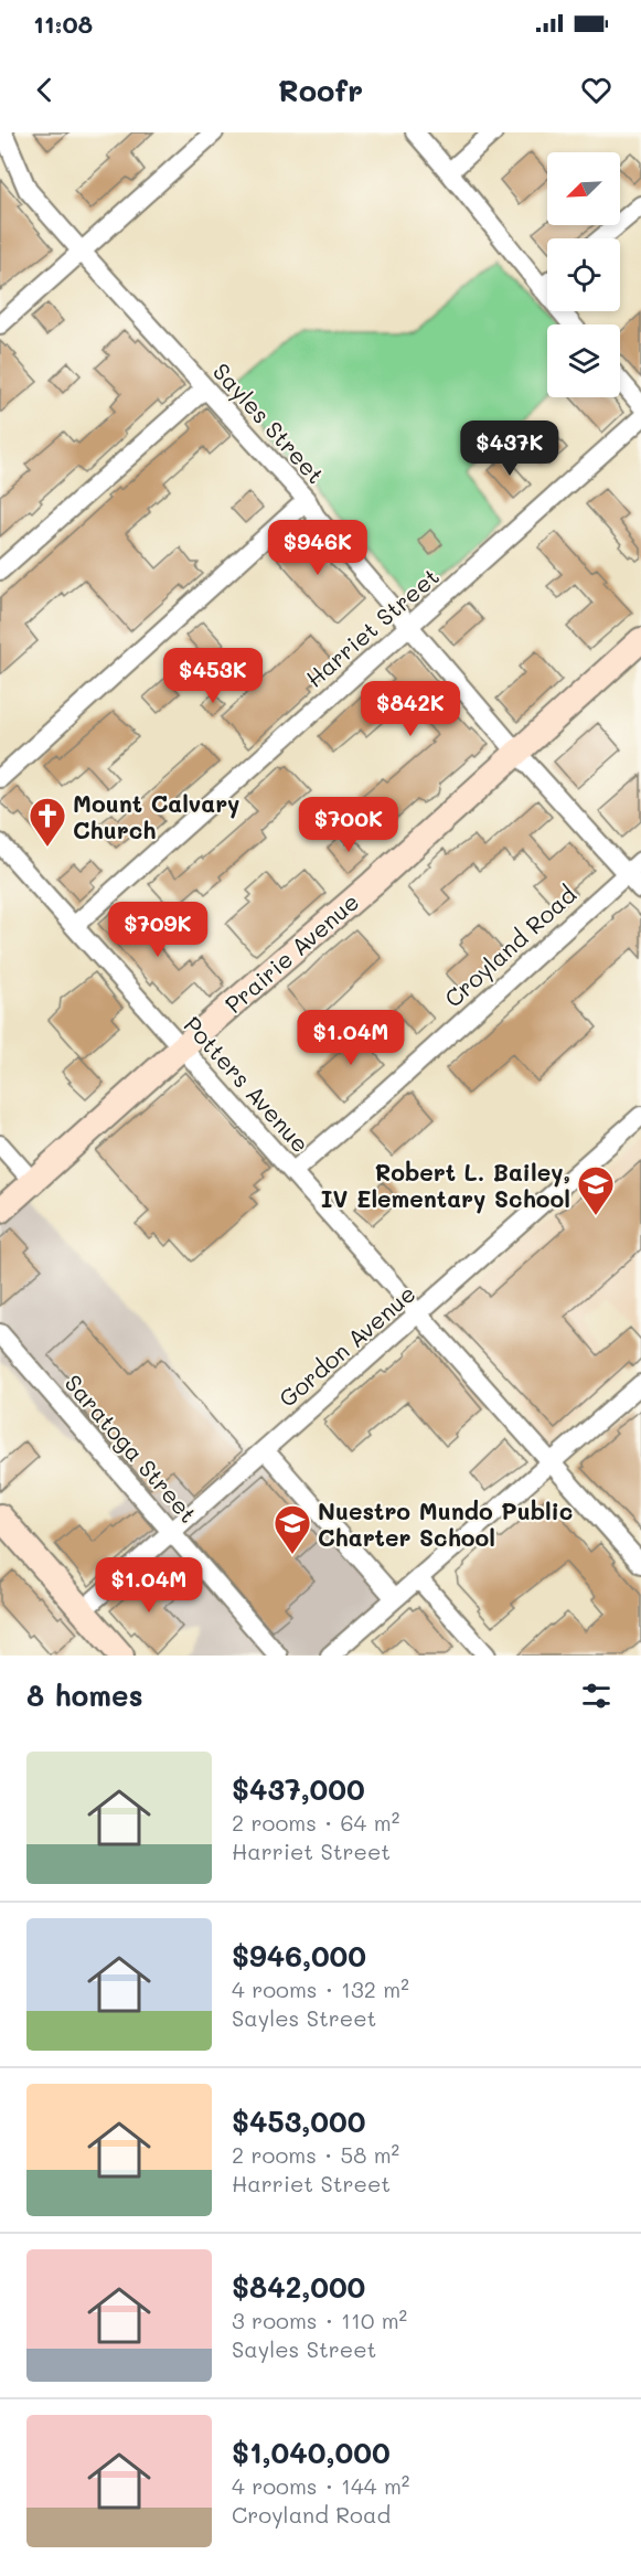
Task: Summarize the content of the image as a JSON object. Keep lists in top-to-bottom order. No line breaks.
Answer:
{"streets":{"street":["Sayles Street","Harriet Street","Croyland Road","Prairie Avenue","Potters Avenue","Gordon Avenue","Saratoga Street"]},"crossings":[["Sayles Street","Harriet Street"],["Sayles Street","Croyland Road"],["Sayles Street","Prairie Avenue"],["Harriet Street","Potters Avenue"],["Croyland Road","Potters Avenue"],["Prairie Avenue","Potters Avenue"],["Potters Avenue","Gordon Avenue"],["Gordon Avenue","Saratoga Street"]],"places":{"church":["Mount Calvary Church"],"school or university":["Robert L. Bailey, IV Elementary School","Nuestro Mundo Public Charter School"]},"north":"bottom left","page":{"status":"11:08","header":"Roofr","price":["$437K","$946K","$453K","$842K","$700K","$709K","$1.04M","$1.04M"],"heading":"8 homes","list":[{"name":"$437,000","note":"2 rooms · 64 m² · Harriet Street"},{"name":"$946,000","note":"4 rooms · 132 m² · Sayles Street"},{"name":"$453,000","note":"2 rooms · 58 m² · Harriet Street"},{"name":"$842,000","note":"3 rooms · 110 m² · Sayles Street"},{"name":"$1,040,000","note":"4 rooms · 144 m² · Croyland Road"}]}}
